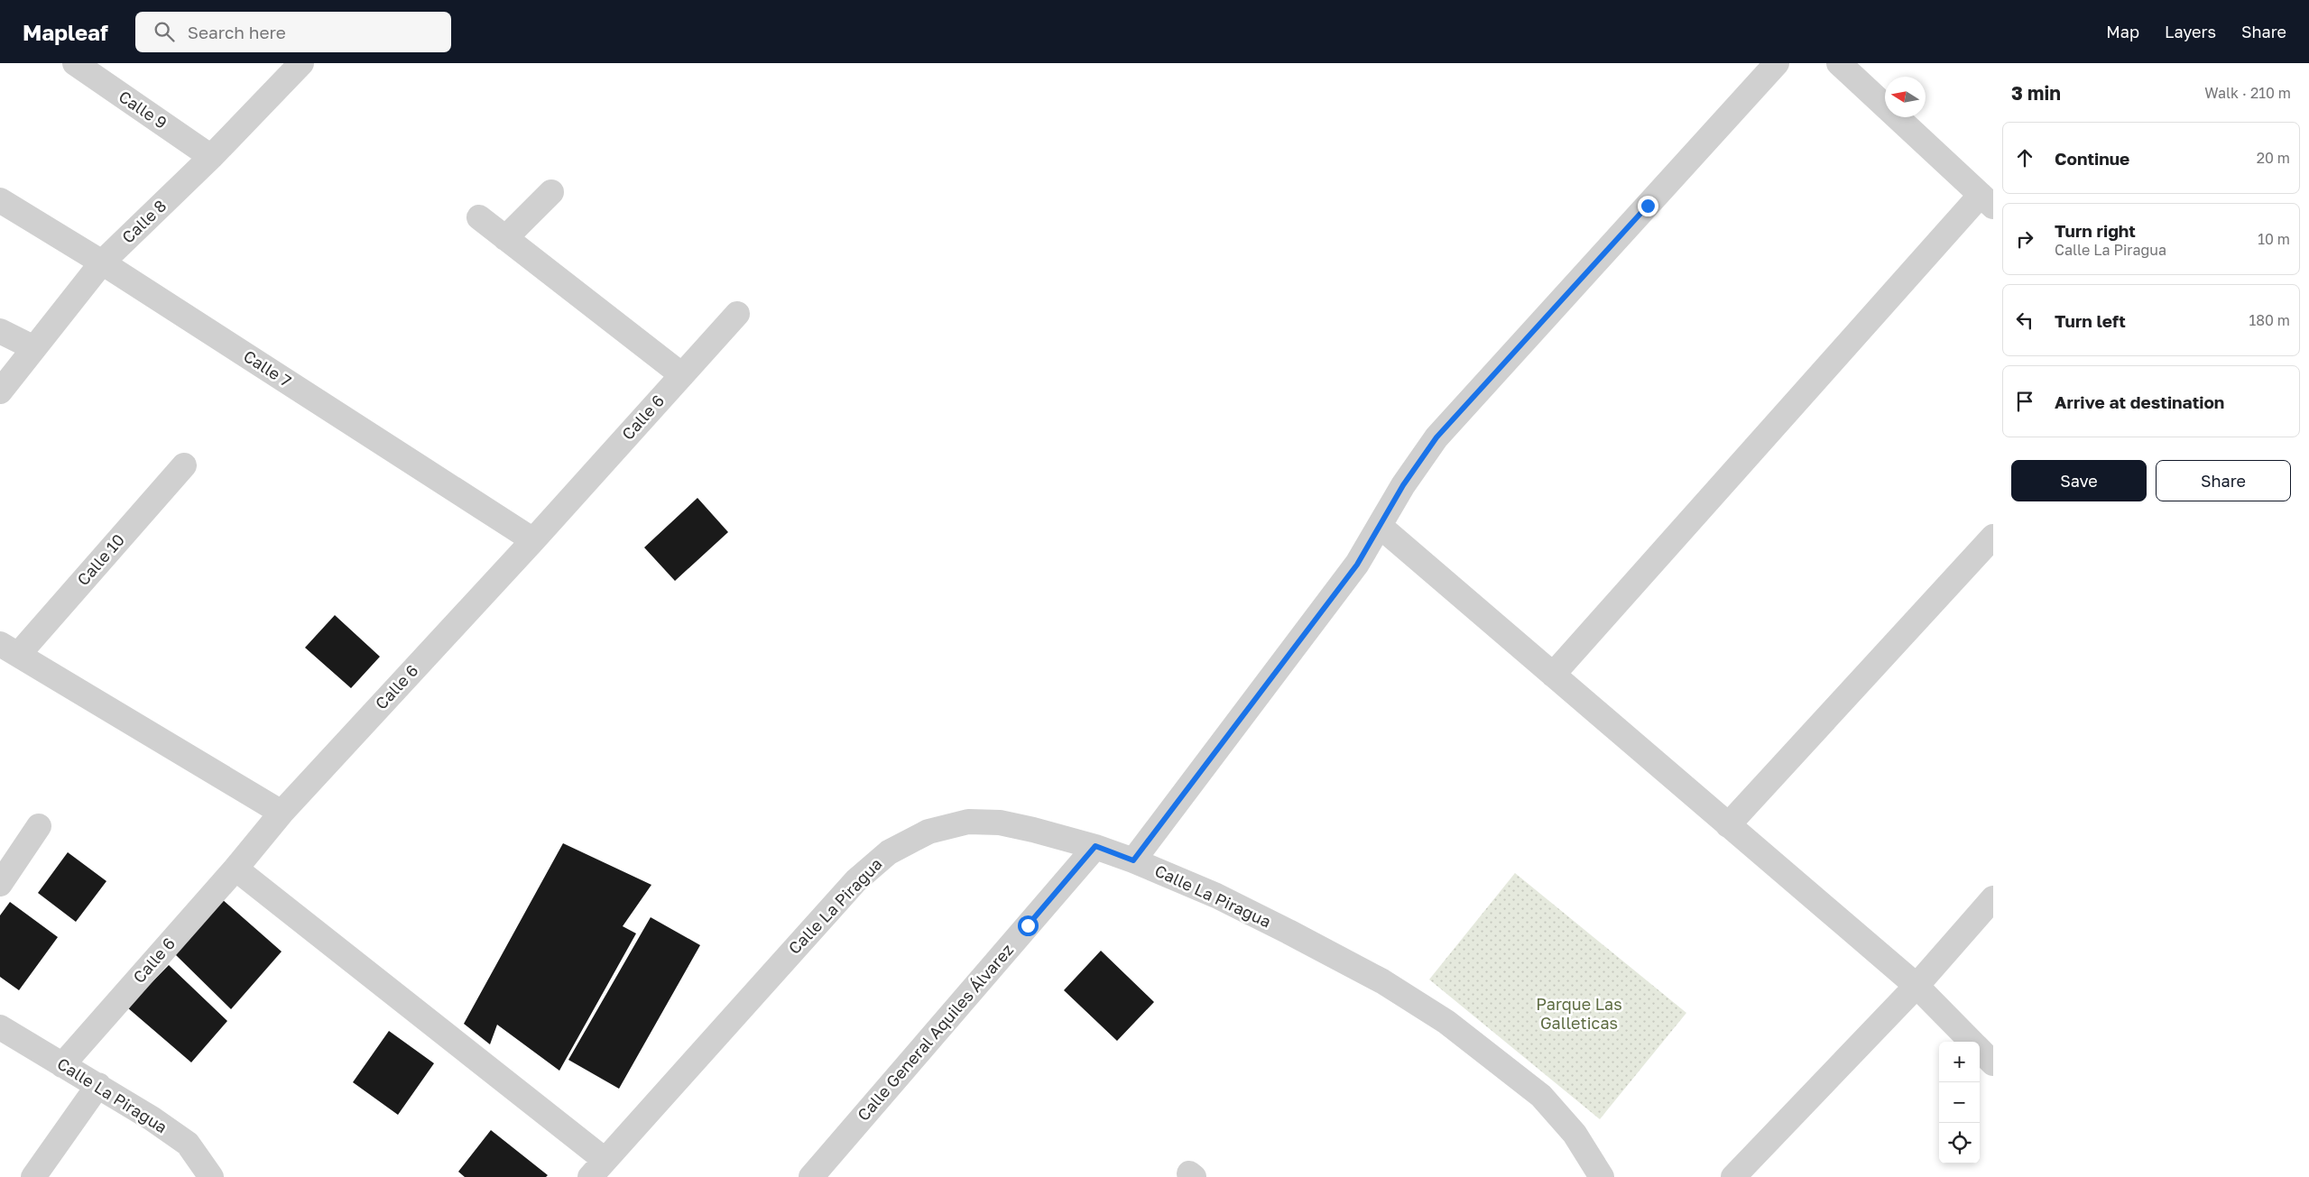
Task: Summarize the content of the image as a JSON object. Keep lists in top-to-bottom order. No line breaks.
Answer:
{"streets":{"street":["Calle 9","Calle 8","Calle 7","Calle 6","Calle 10","Calle La Piragua","Calle General Aquiles Álvarez"]},"crossings":[["Calle 9","Calle 8"],["Calle 8","Calle 7"],["Calle 7","Calle 6"],["Calle 6","Calle La Piragua"],["Calle La Piragua","Calle General Aquiles Álvarez"]],"parks":["Parque Las Galleticas"],"north":"left","page":{"header":"Mapleaf","search":"Search here","nav":["Map","Layers","Share"],"heading":["3 min","Walk · 210 m"],"list":[["Continue","20 m"],["Turn right","Calle La Piragua","10 m"],["Turn left","180 m"],"Arrive at destination"],"buttons":["Save","Share"],"map_buttons":["+","−"]}}
